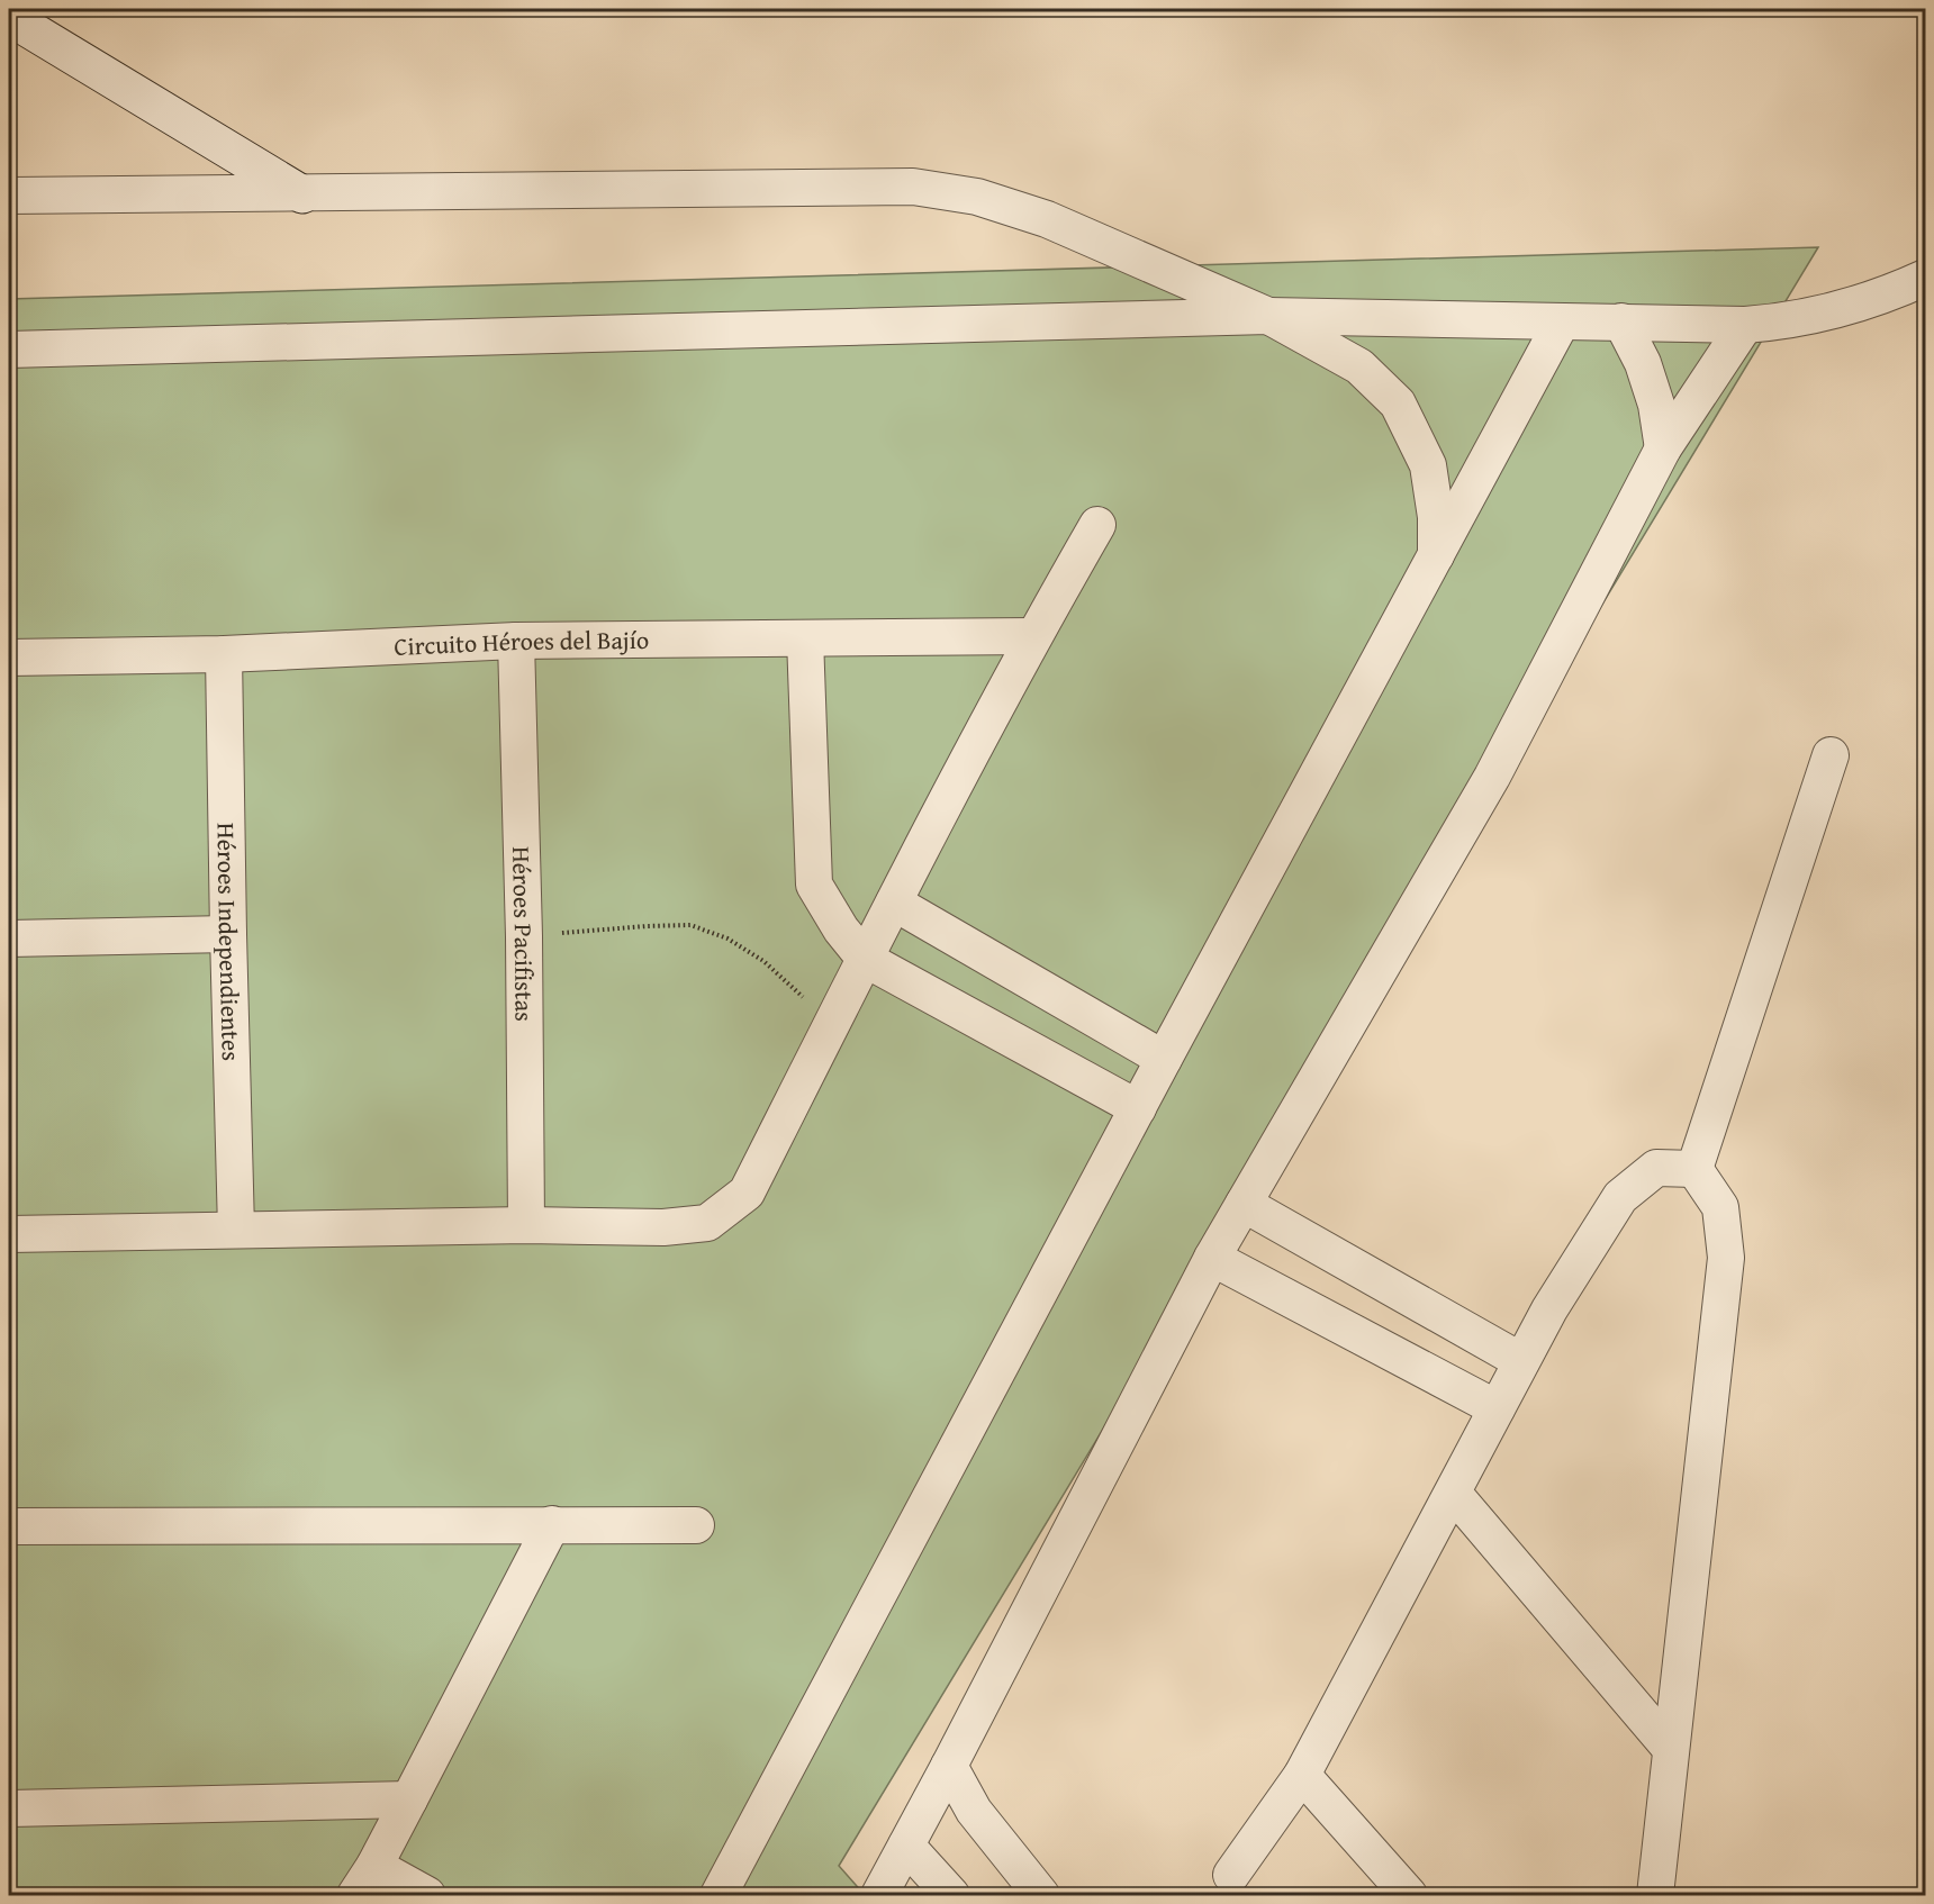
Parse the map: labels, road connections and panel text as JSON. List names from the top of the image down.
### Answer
{
  "streets": {
    "street": ["Circuito Héroes del Bajío", "Héroes Pacifistas", "Héroes Independientes"]
  },
  "crossings": [
    ["Circuito Héroes del Bajío", "Héroes Pacifistas"],
    ["Circuito Héroes del Bajío", "Héroes Independientes"]
  ]
}
